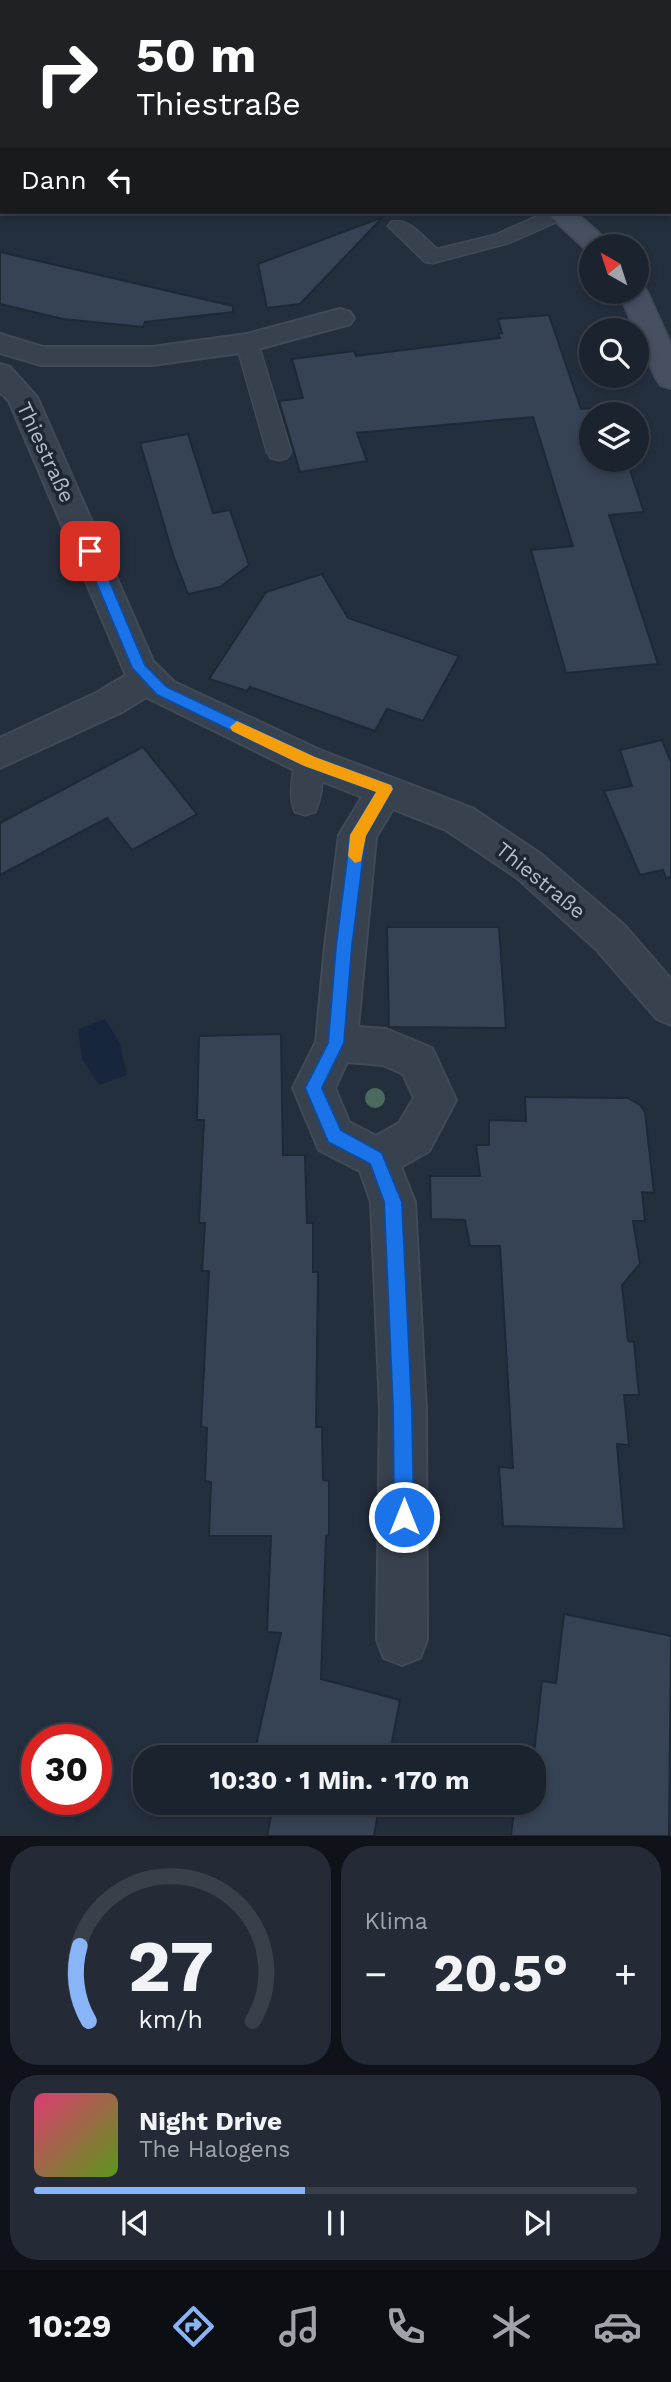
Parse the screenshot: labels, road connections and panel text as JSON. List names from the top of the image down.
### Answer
{
  "streets": {
    "street": ["Thiestraße"]
  },
  "north": "top left",
  "page": {
    "turn": ["50 m", "Thiestraße"],
    "then": "Dann",
    "limit": "30",
    "trip": "10:30 · 1 Min. · 170 m",
    "tile": "Klima",
    "heat": ["−", "20.5°", "+"],
    "song": ["Night Drive", "The Halogens"],
    "tabs": "10:29",
    "gauge": ["27", "km/h"]
  }
}
